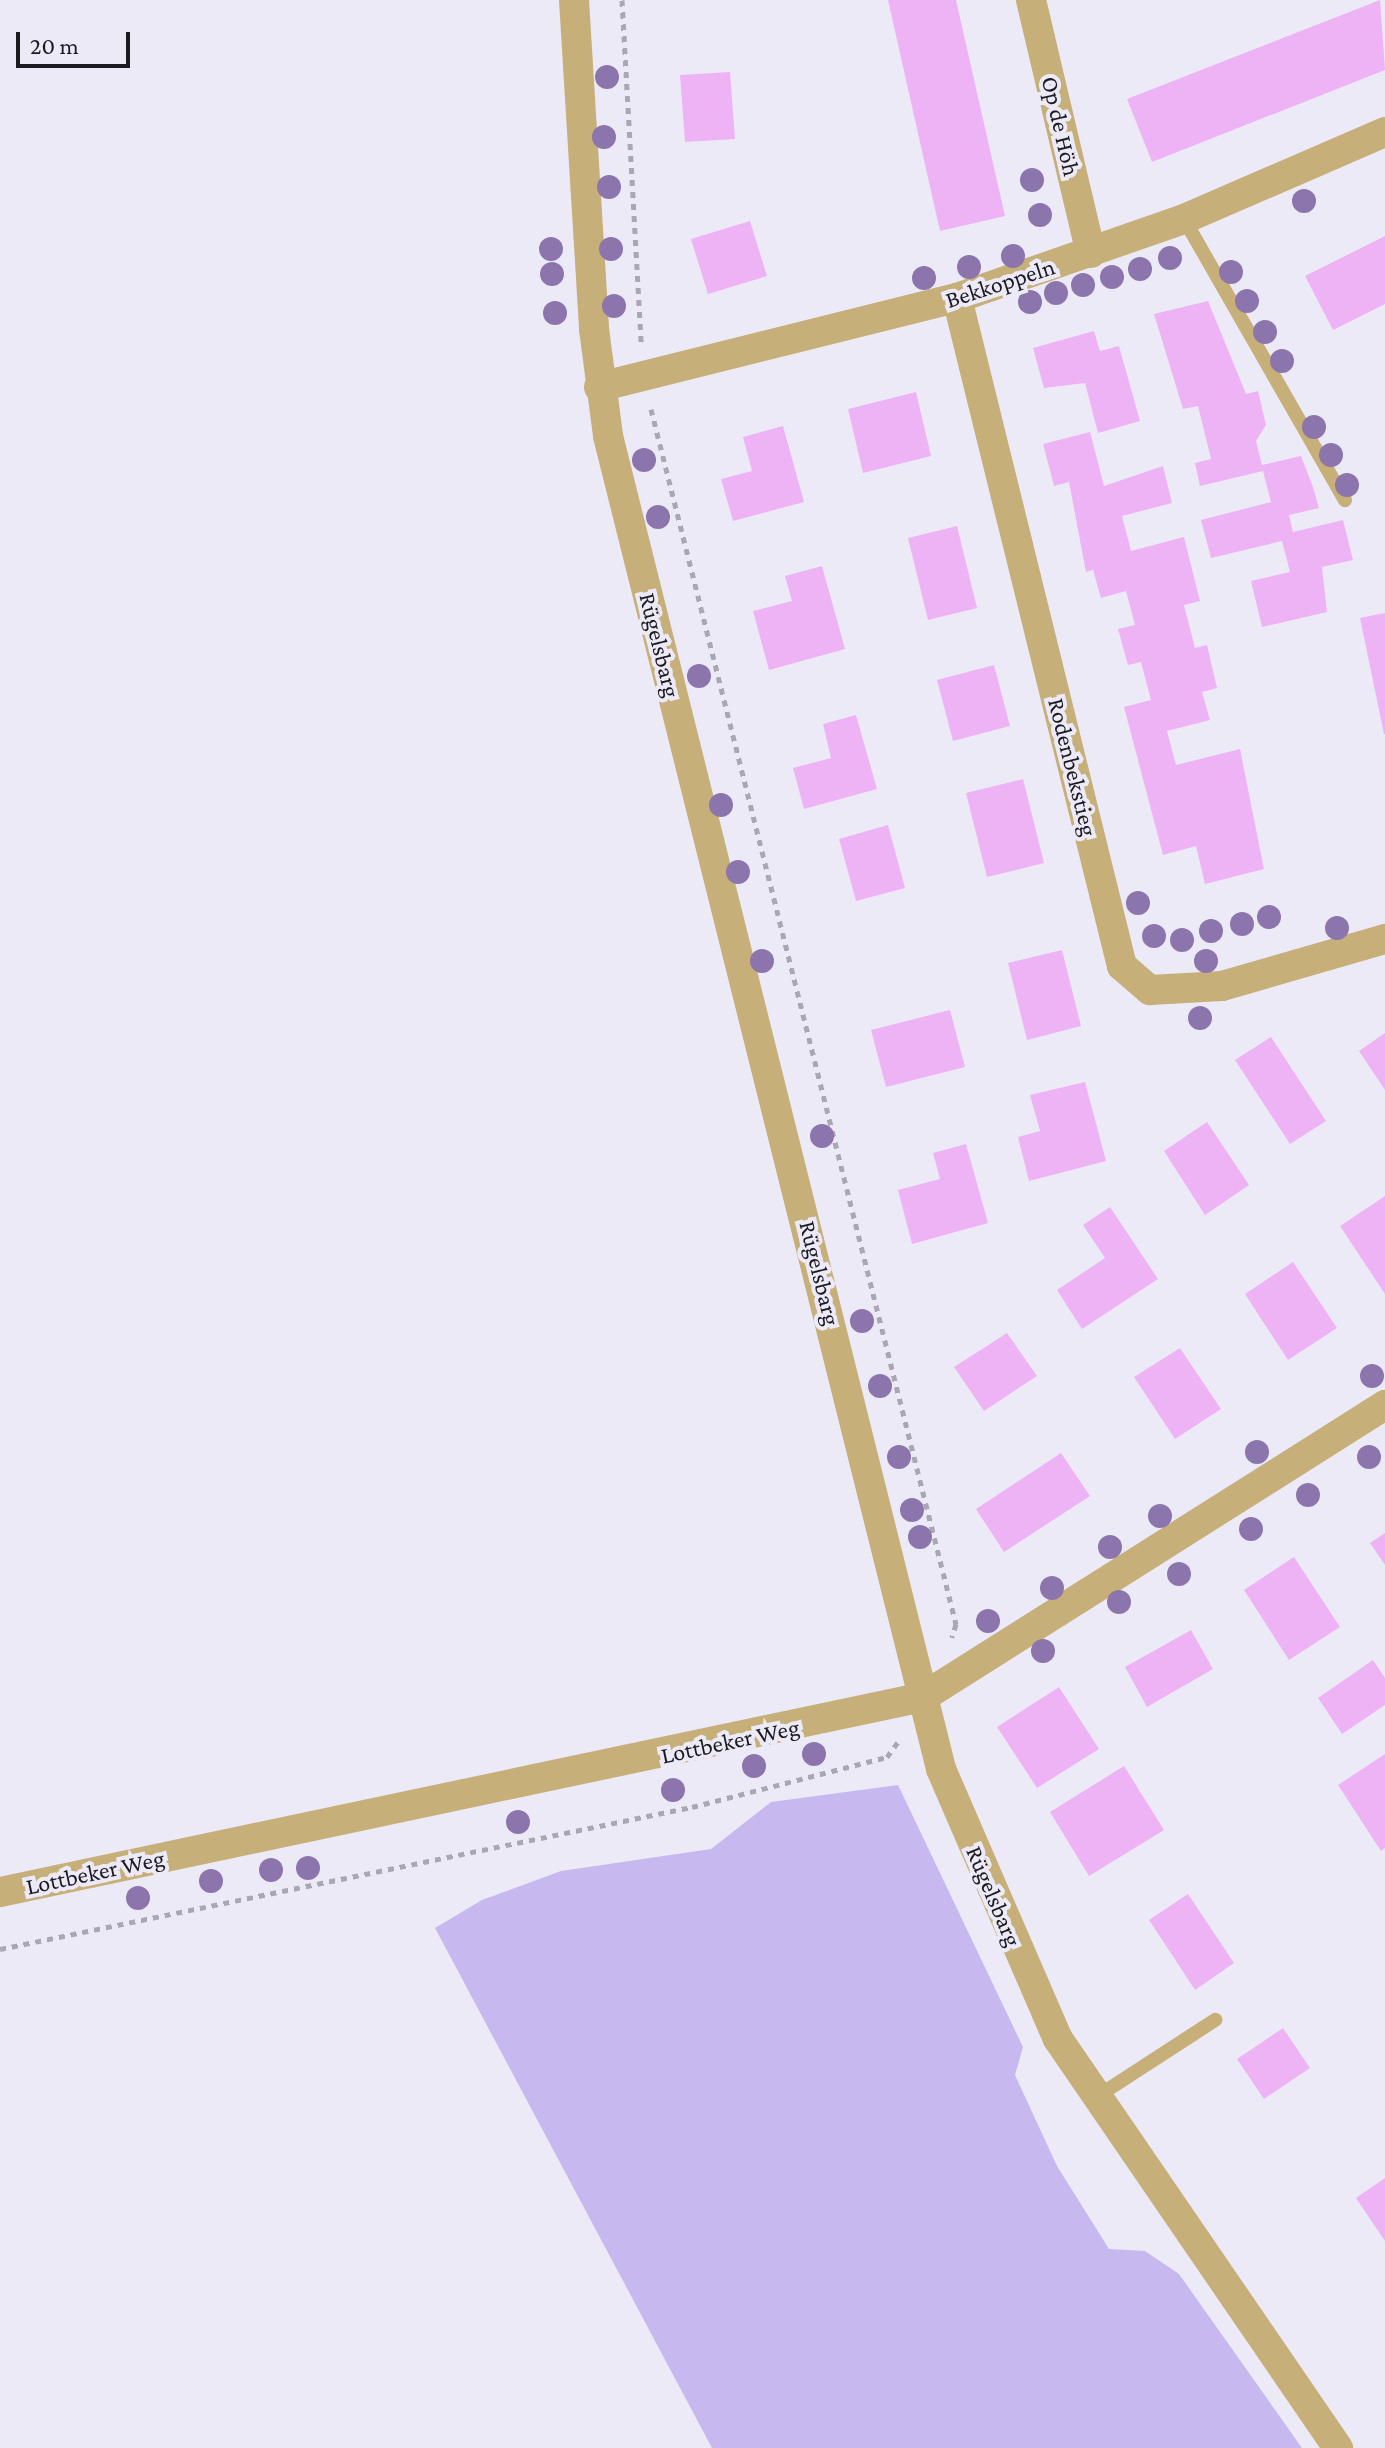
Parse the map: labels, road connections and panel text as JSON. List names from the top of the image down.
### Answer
{
  "streets": {
    "street": [
      "Op de Höh",
      "Bekkoppeln",
      "Rügelsbarg",
      "Rodenbekstieg",
      "Lottbeker Weg"
    ]
  },
  "crossings": [
    ["Op de Höh", "Bekkoppeln"],
    ["Bekkoppeln", "Rügelsbarg"],
    ["Bekkoppeln", "Rodenbekstieg"],
    ["Rügelsbarg", "Lottbeker Weg"]
  ],
  "scale_bar": "20 m"
}
